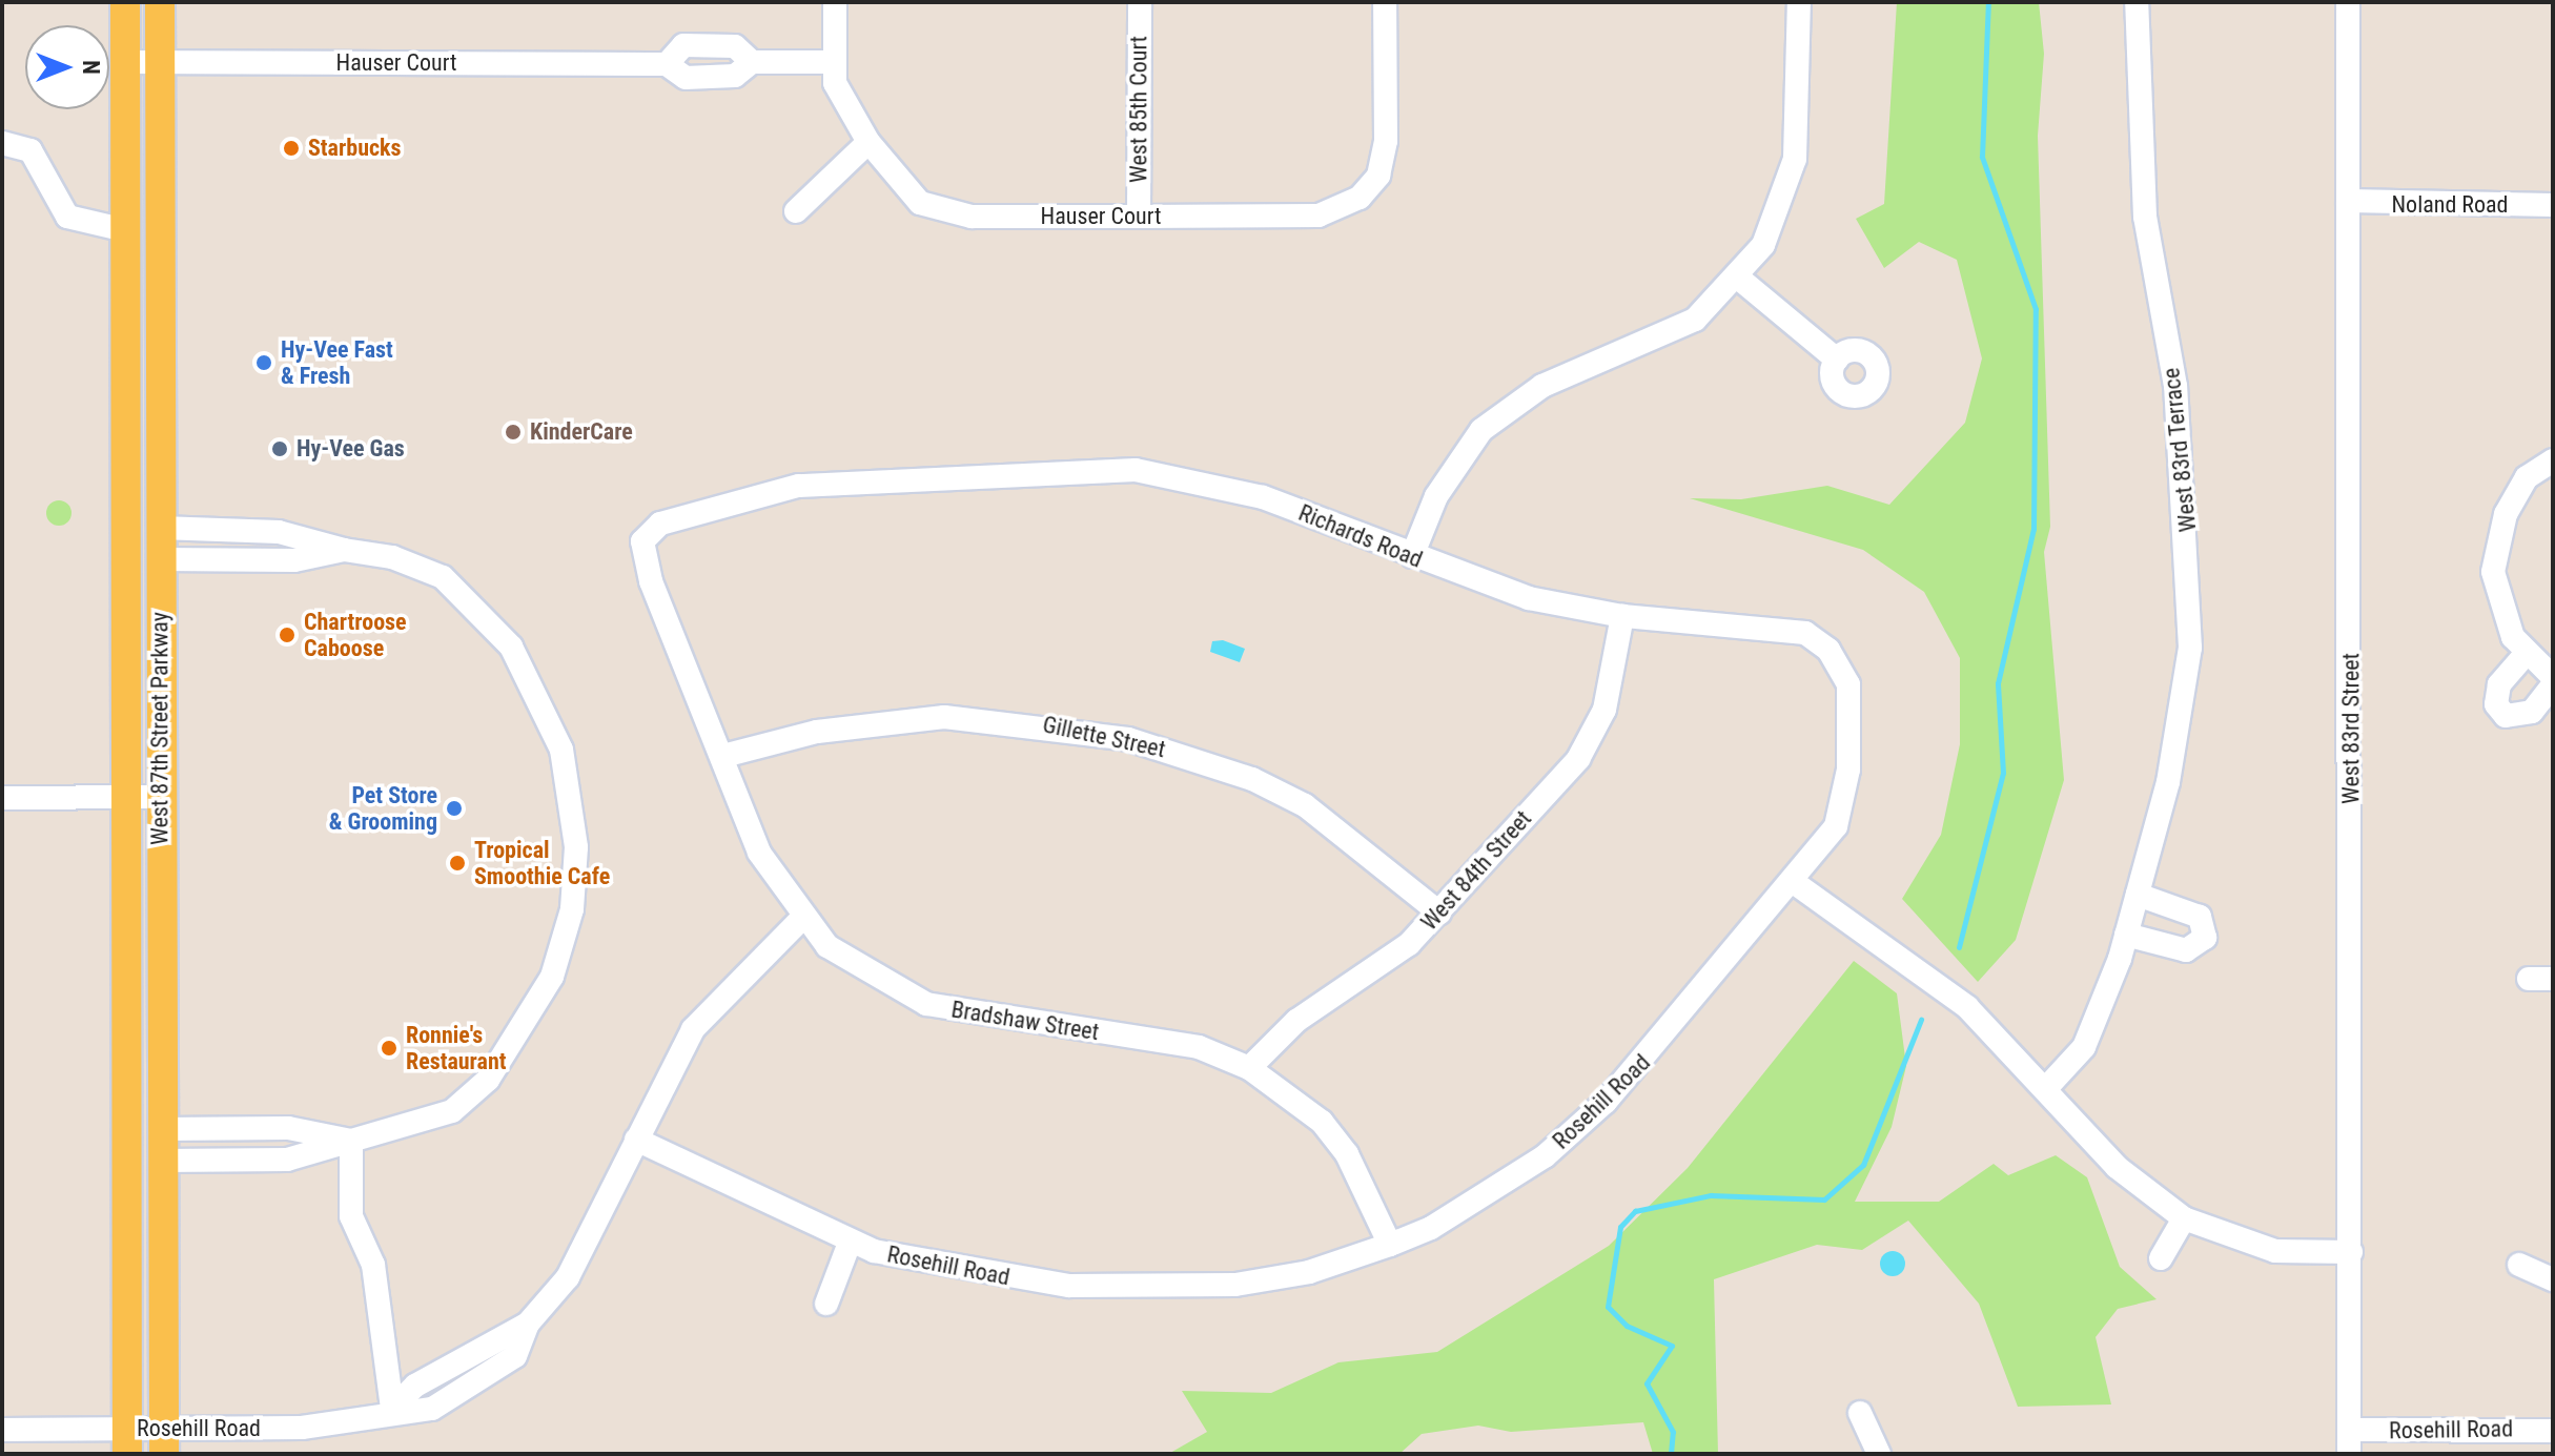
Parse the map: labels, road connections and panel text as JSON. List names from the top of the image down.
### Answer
{
  "streets": {
    "main road": ["West 87th Street Parkway"],
    "street": [
      "Hauser Court",
      "West 85th Court",
      "Noland Road",
      "West 83rd Terrace",
      "Richards Road",
      "West 83rd Street",
      "Gillette Street",
      "West 84th Street",
      "Bradshaw Street",
      "Rosehill Road"
    ]
  },
  "crossings": [
    ["Hauser Court", "West 85th Court"],
    ["Hauser Court", "West 87th Street Parkway"],
    ["Noland Road", "West 83rd Street"],
    ["Richards Road", "West 84th Street"],
    ["Richards Road", "Bradshaw Street"],
    ["Richards Road", "Rosehill Road"],
    ["West 87th Street Parkway", "Rosehill Road"],
    ["West 83rd Street", "Rosehill Road"],
    ["Gillette Street", "West 84th Street"],
    ["Gillette Street", "Bradshaw Street"],
    ["West 84th Street", "Bradshaw Street"],
    ["Bradshaw Street", "Rosehill Road"]
  ],
  "places": [
    "Starbucks",
    "Hy-Vee Fast & Fresh",
    "KinderCare",
    "Hy-Vee Gas",
    "Chartroose Caboose",
    "Pet Store & Grooming",
    "Tropical Smoothie Cafe",
    "Ronnie's Restaurant"
  ],
  "north": "right"
}
